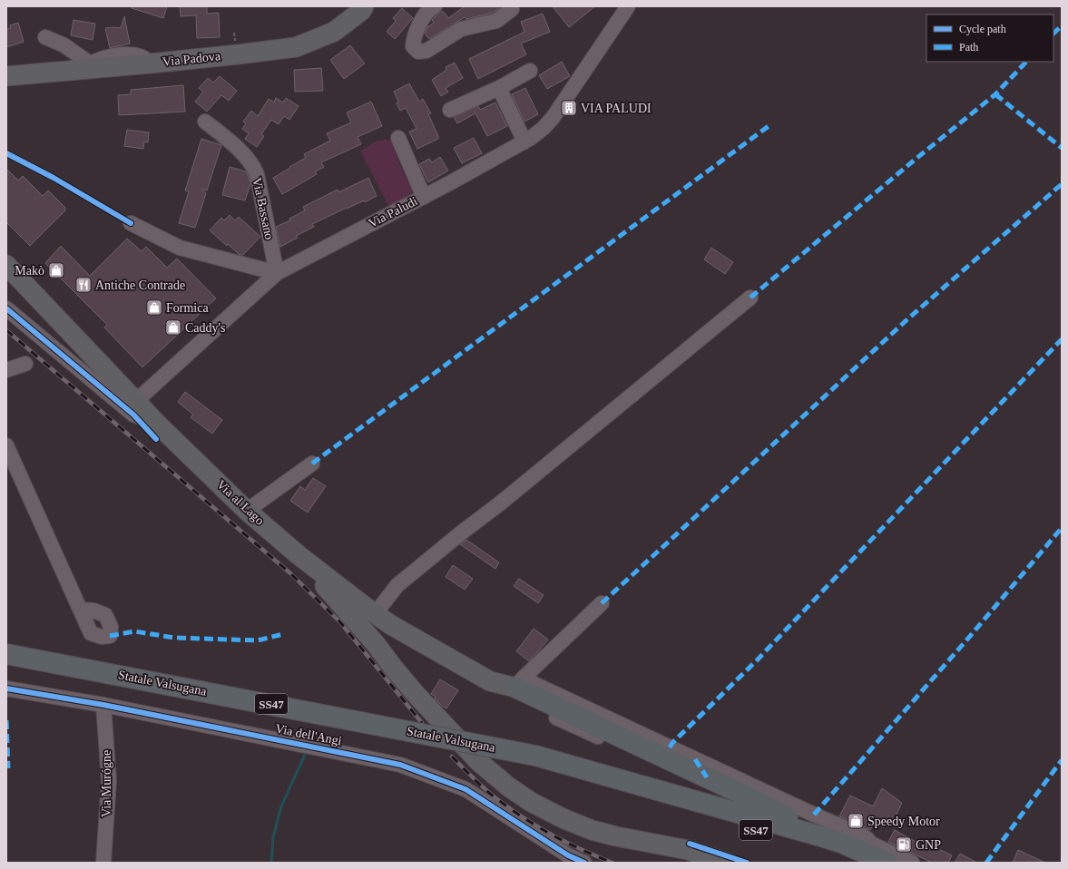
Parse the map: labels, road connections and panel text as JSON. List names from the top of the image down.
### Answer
{
  "streets": {
    "highway": ["Statale Valsugana", "SS47"],
    "main road": ["Via Padova", "Via al Lago"],
    "street": [
      "Via Bassano",
      "Via Paludi",
      "Via dell'Angi",
      "Via Murógne"
    ]
  },
  "crossings": [
    ["Via Bassano", "Via Paludi"],
    ["Via Paludi", "Via al Lago"],
    ["Via dell'Angi", "Via Murógne"]
  ],
  "places": {
    "building": ["VIA PALUDI"],
    "shop": [
      "Makò",
      "Formica",
      "Caddy's",
      "Speedy Motor"
    ],
    "restaurant": ["Antiche Contrade"],
    "fuel station": ["GNP"]
  },
  "legend": ["Cycle path", "Path"]
}
